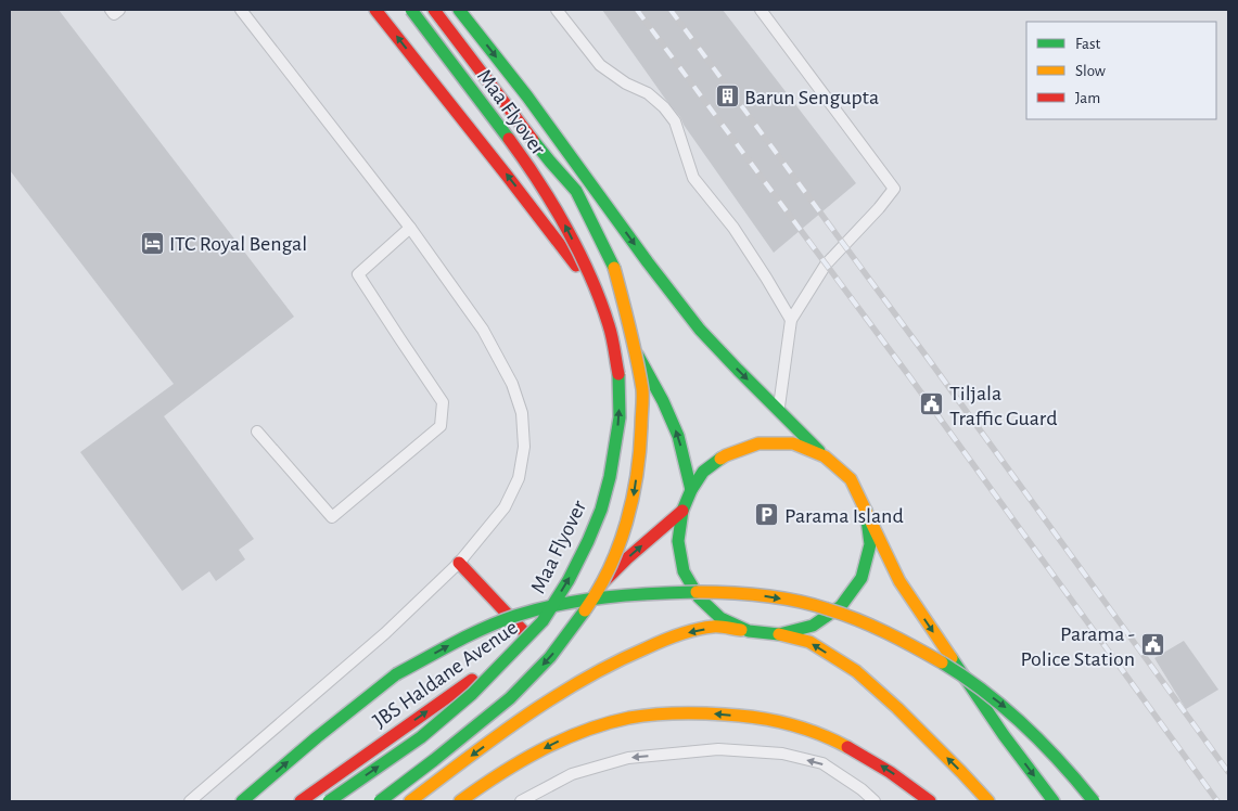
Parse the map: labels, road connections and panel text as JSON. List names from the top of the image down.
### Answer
{
  "streets": {
    "main road": ["Maa Flyover", "JBS Haldane Avenue"]
  },
  "places": {
    "building": ["Barun Sengupta"],
    "hotel": ["ITC Royal Bengal"],
    "public building": ["Tiljala Traffic Guard", "Parama - Police Station"],
    "parking": ["Parama Island"]
  },
  "legend": ["Fast", "Slow", "Jam"]
}
